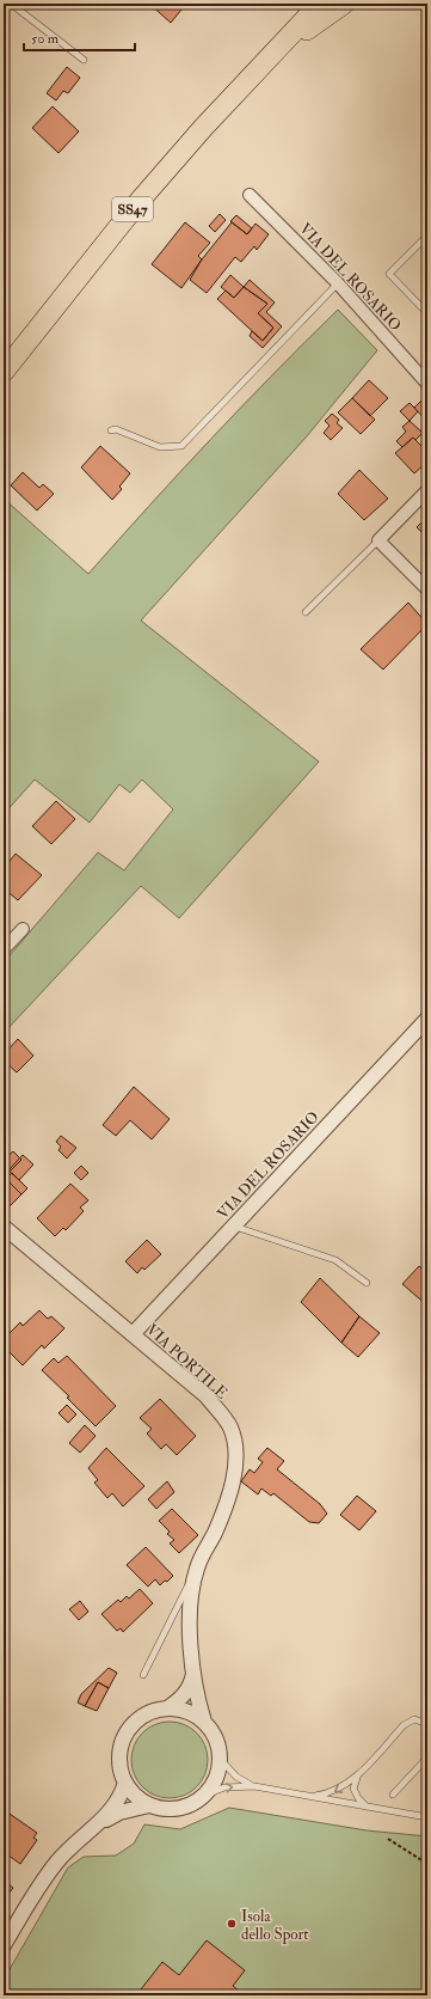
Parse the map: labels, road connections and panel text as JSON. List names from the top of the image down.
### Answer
{
  "streets": {
    "highway": ["SS47"],
    "street": ["VIA DEL ROSARIO", "VIA PORTILE"]
  },
  "crossings": [
    ["VIA DEL ROSARIO", "VIA PORTILE"]
  ],
  "places": ["Isola dello Sport"],
  "scale_bar": "50 m"
}
